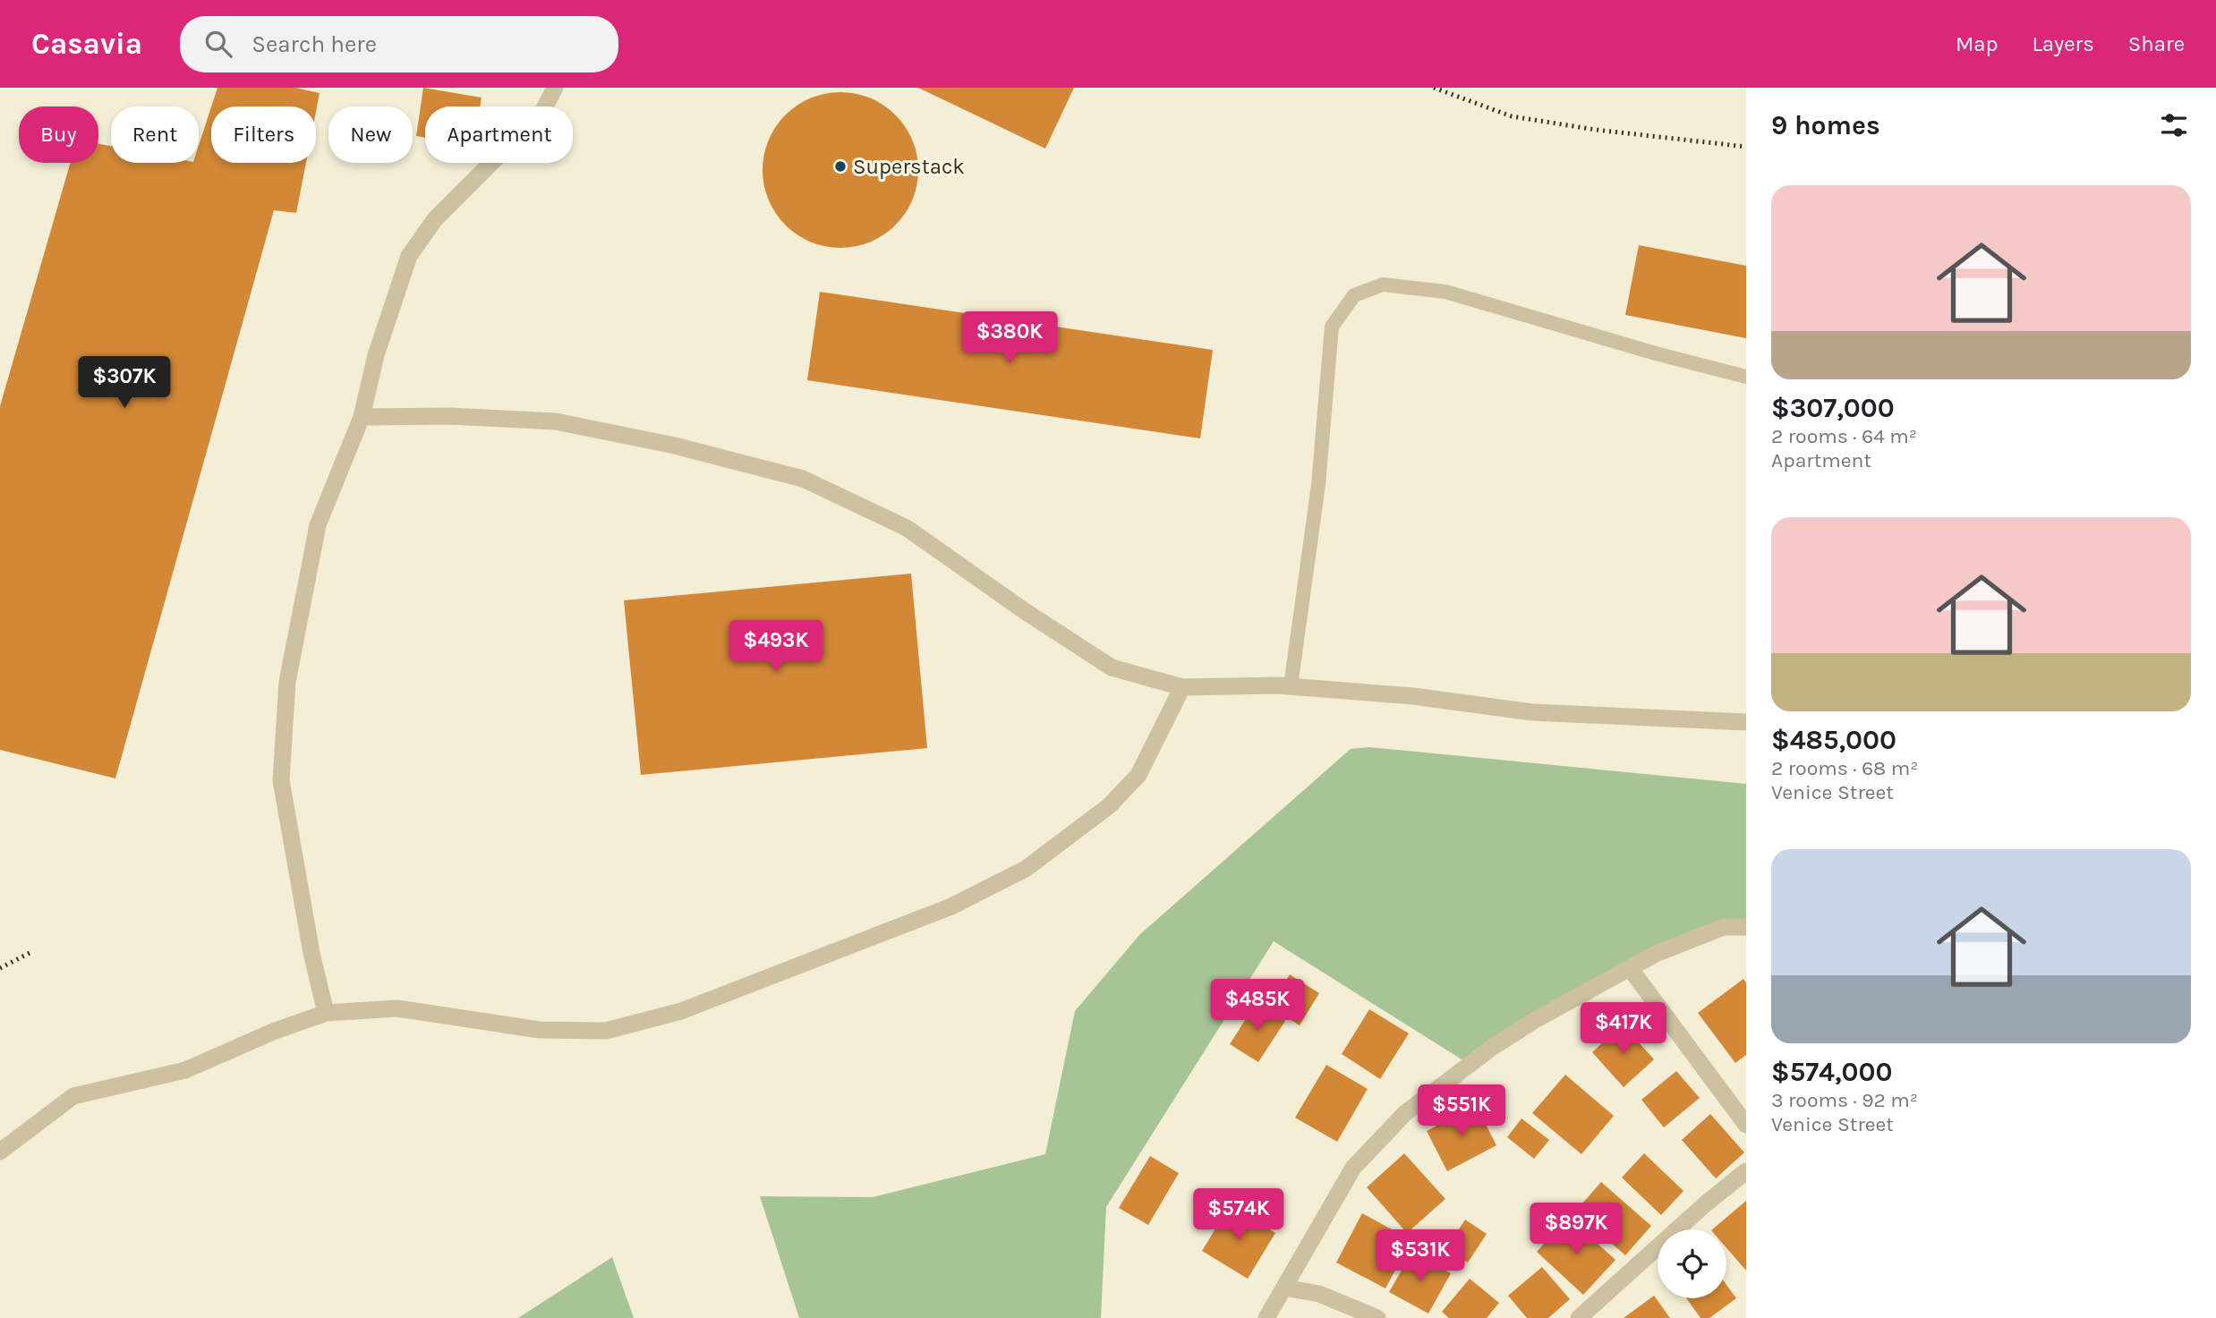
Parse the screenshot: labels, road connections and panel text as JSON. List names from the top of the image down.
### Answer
{
  "places": ["Superstack"],
  "page": {
    "header": "Casavia",
    "search": "Search here",
    "nav": ["Map", "Layers", "Share"],
    "heading": "9 homes",
    "chip": [
      "Buy",
      "Rent",
      "Filters",
      "New",
      "Apartment"
    ],
    "list": [
      {
        "name": "$307,000",
        "note": "2 rooms · 64 m² · Apartment"
      },
      {
        "name": "$485,000",
        "note": "2 rooms · 68 m² · Venice Street"
      },
      {
        "name": "$574,000",
        "note": "3 rooms · 92 m² · Venice Street"
      }
    ],
    "price": [
      "$380K",
      "$307K",
      "$493K",
      "$485K",
      "$417K",
      "$551K",
      "$574K",
      "$897K",
      "$531K"
    ]
  }
}
